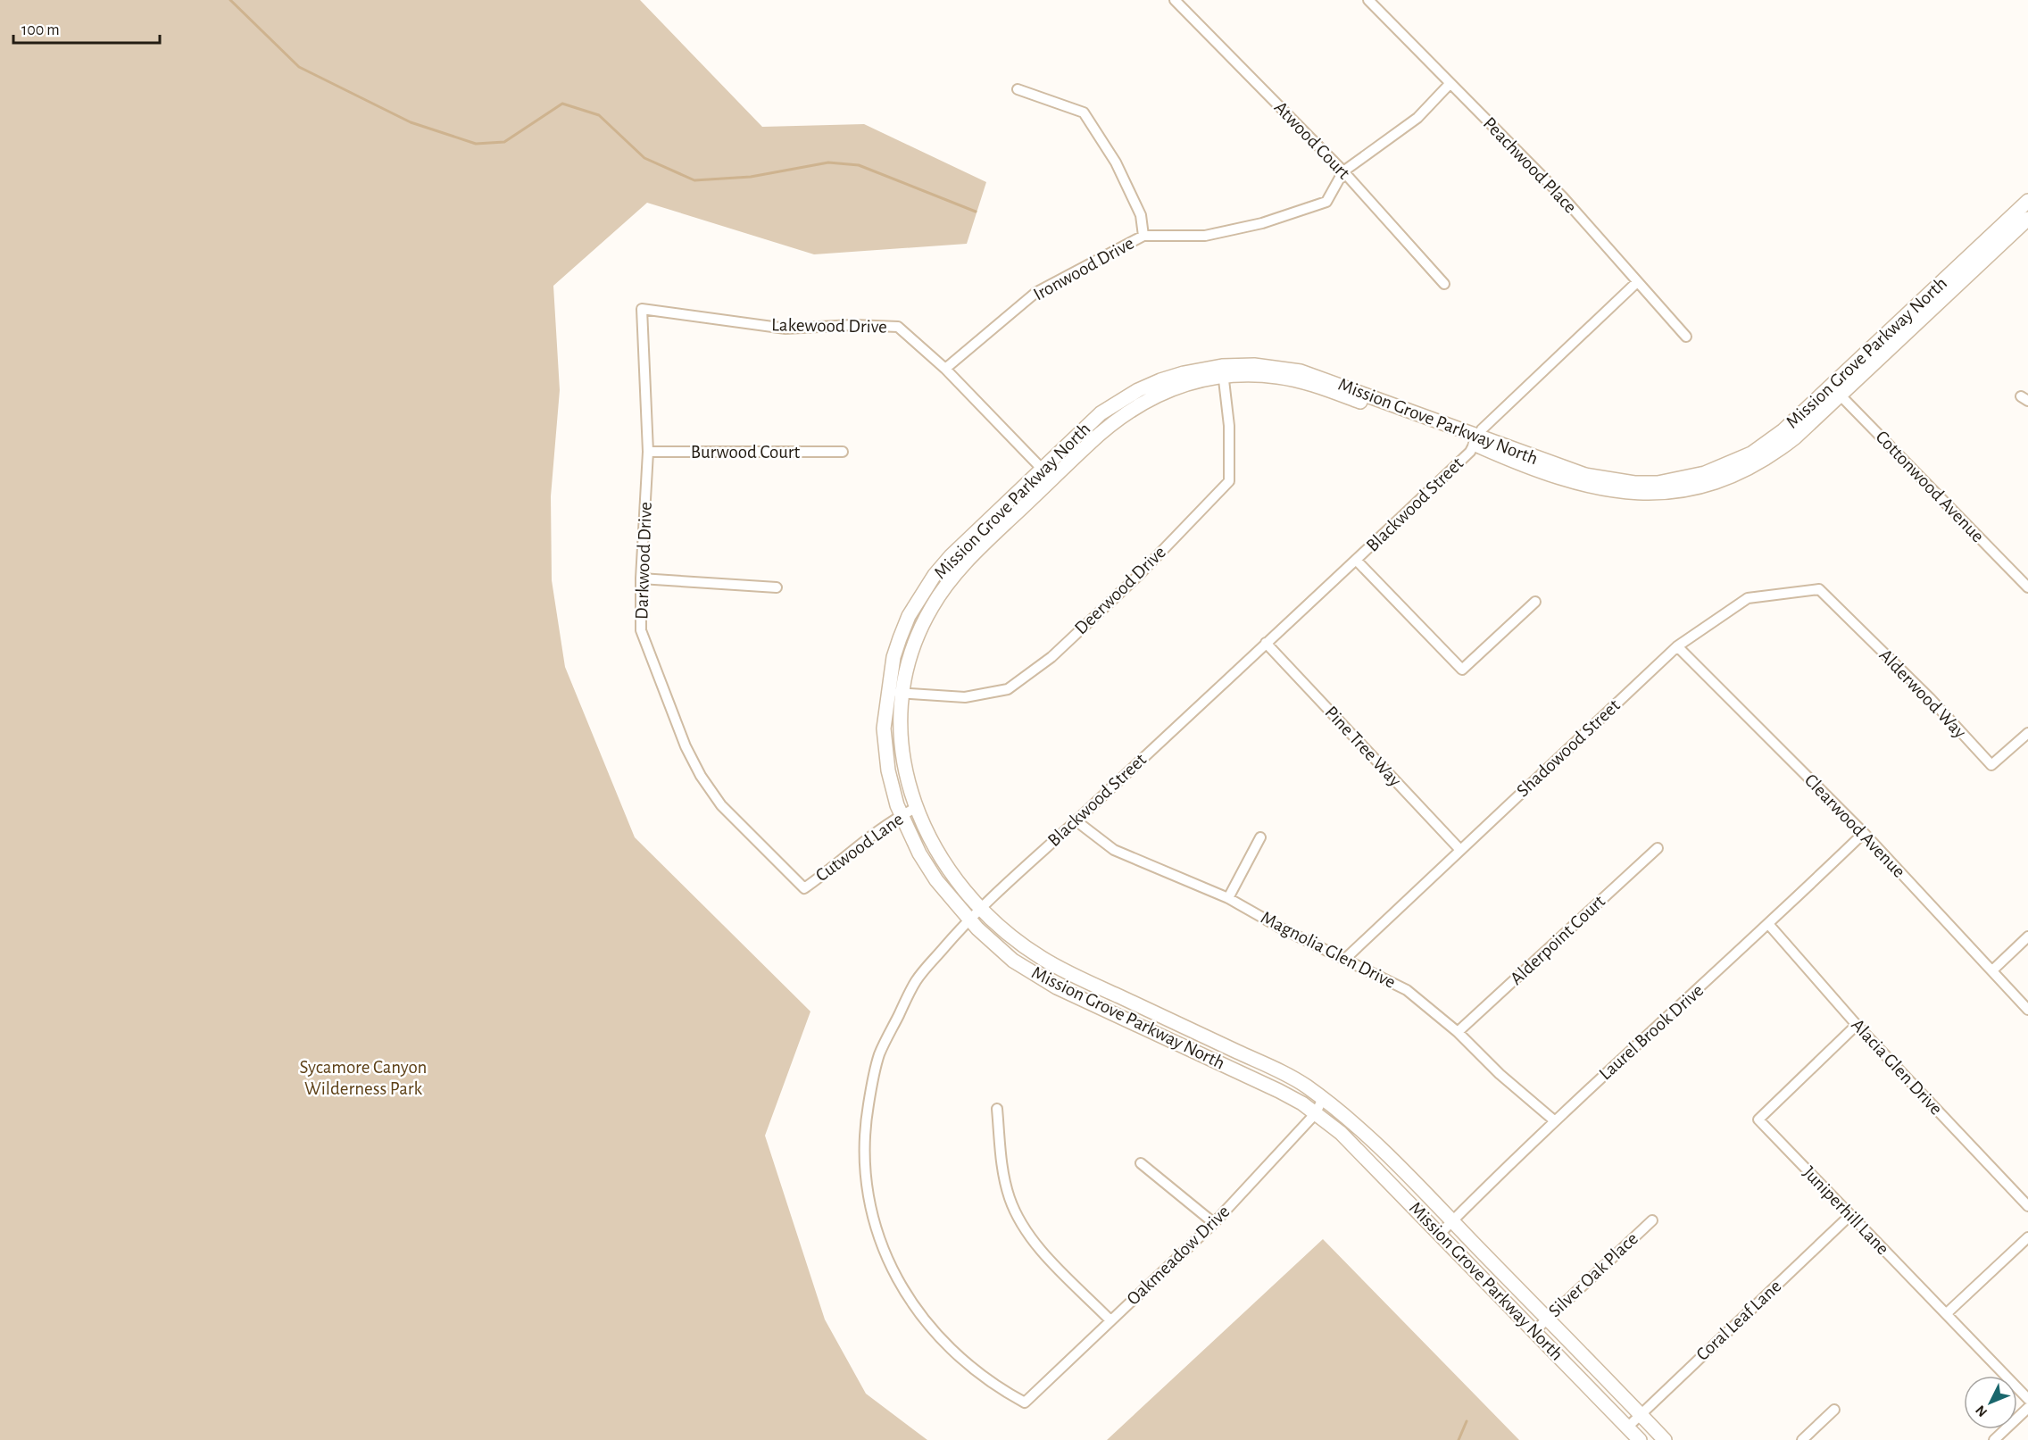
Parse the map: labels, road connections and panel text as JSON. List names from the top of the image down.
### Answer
{
  "streets": {
    "street": [
      "Atwood Court",
      "Peachwood Place",
      "Ironwood Drive",
      "Lakewood Drive",
      "Mission Grove Parkway North",
      "Burwood Court",
      "Cottonwood Avenue",
      "Blackwood Street",
      "Darkwood Drive",
      "Deerwood Drive",
      "Alderwood Way",
      "Pine Tree Way",
      "Shadowood Street",
      "Clearwood Avenue",
      "Cutwood Lane",
      "Alderpoint Court",
      "Magnolia Glen Drive",
      "Laurel Brook Drive",
      "Alacia Glen Drive",
      "Juniperhill Lane",
      "Oakmeadow Drive",
      "Silver Oak Place",
      "Coral Leaf Lane"
    ]
  },
  "crossings": [
    ["Atwood Court", "Ironwood Drive"],
    ["Peachwood Place", "Ironwood Drive"],
    ["Peachwood Place", "Blackwood Street"],
    ["Ironwood Drive", "Lakewood Drive"],
    ["Lakewood Drive", "Mission Grove Parkway North"],
    ["Lakewood Drive", "Darkwood Drive"],
    ["Mission Grove Parkway North", "Cottonwood Avenue"],
    ["Mission Grove Parkway North", "Blackwood Street"],
    ["Mission Grove Parkway North", "Deerwood Drive"],
    ["Mission Grove Parkway North", "Cutwood Lane"],
    ["Mission Grove Parkway North", "Laurel Brook Drive"],
    ["Mission Grove Parkway North", "Oakmeadow Drive"],
    ["Mission Grove Parkway North", "Silver Oak Place"],
    ["Mission Grove Parkway North", "Coral Leaf Lane"],
    ["Burwood Court", "Darkwood Drive"],
    ["Blackwood Street", "Pine Tree Way"],
    ["Blackwood Street", "Magnolia Glen Drive"],
    ["Blackwood Street", "Oakmeadow Drive"],
    ["Darkwood Drive", "Cutwood Lane"],
    ["Alderwood Way", "Shadowood Street"],
    ["Pine Tree Way", "Shadowood Street"],
    ["Shadowood Street", "Clearwood Avenue"],
    ["Shadowood Street", "Magnolia Glen Drive"],
    ["Clearwood Avenue", "Laurel Brook Drive"],
    ["Alderpoint Court", "Magnolia Glen Drive"],
    ["Magnolia Glen Drive", "Laurel Brook Drive"],
    ["Laurel Brook Drive", "Alacia Glen Drive"],
    ["Alacia Glen Drive", "Juniperhill Lane"],
    ["Juniperhill Lane", "Coral Leaf Lane"]
  ],
  "parks": ["Sycamore Canyon Wilderness Park"],
  "scale_bar": "100 m",
  "north": "bottom left"
}
